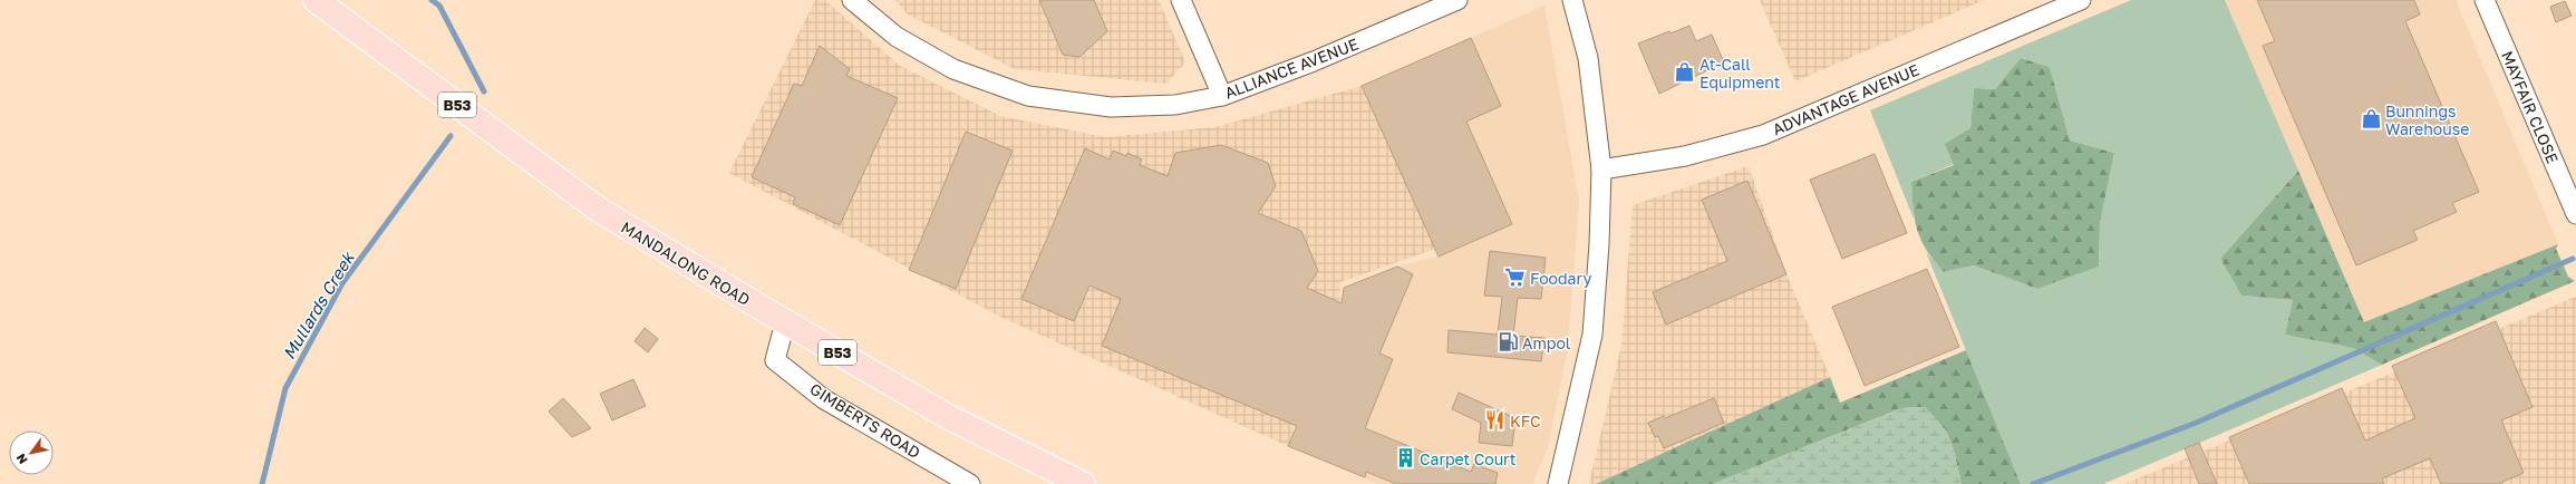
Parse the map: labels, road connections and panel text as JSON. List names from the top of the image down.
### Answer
{
  "streets": {
    "main road": ["B53", "MANDALONG ROAD"],
    "street": [
      "ALLIANCE AVENUE",
      "ADVANTAGE AVENUE",
      "MAYFAIR CLOSE",
      "GIMBERTS ROAD"
    ]
  },
  "crossings": [
    ["MANDALONG ROAD", "GIMBERTS ROAD"]
  ],
  "water": ["Mullards Creek"],
  "places": {
    "shop": ["At-Call Equipment", "Bunnings Warehouse"],
    "supermarket": ["Foodary"],
    "fuel station": ["Ampol"],
    "restaurant": ["KFC"],
    "building": ["Carpet Court"]
  },
  "north": "bottom left"
}
